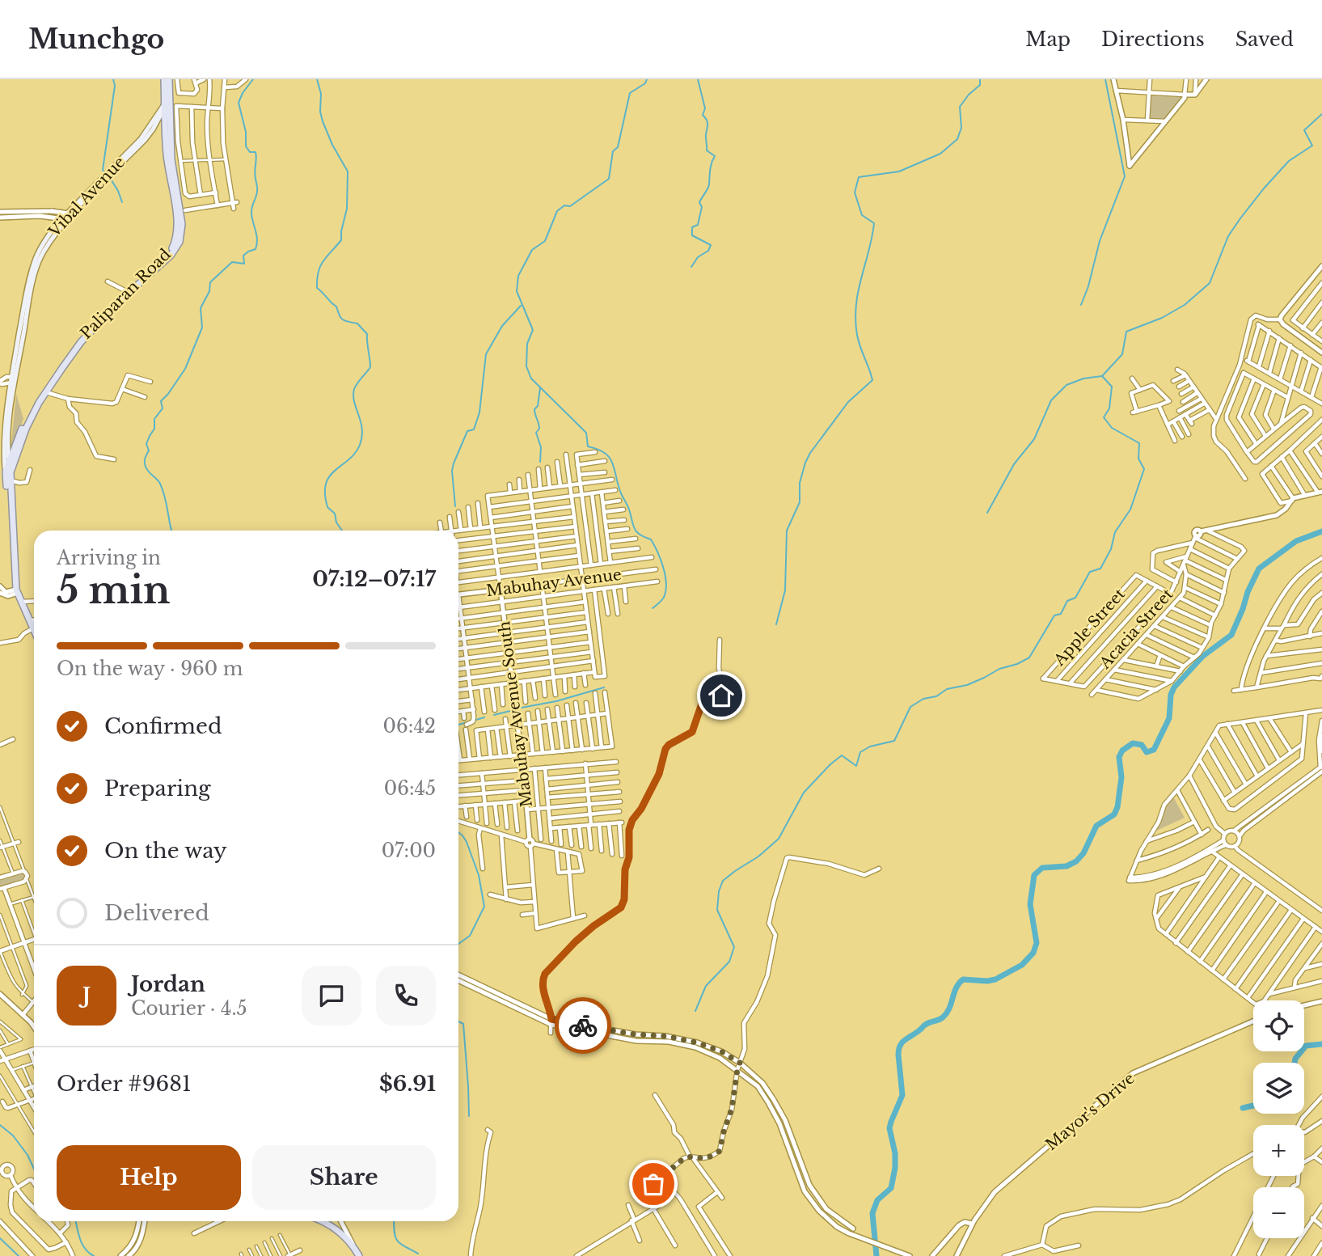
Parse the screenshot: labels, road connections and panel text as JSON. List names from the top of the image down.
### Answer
{
  "streets": {
    "main road": ["Vibal Avenue", "Paliparan Road"],
    "street": [
      "Mabuhay Avenue",
      "Apple Street",
      "Acacia Street",
      "Mabuhay Avenue South",
      "Mayor's Drive"
    ]
  },
  "crossings": [
    ["Vibal Avenue", "Paliparan Road"],
    ["Mabuhay Avenue", "Mabuhay Avenue South"]
  ],
  "page": {
    "header": "Munchgo",
    "nav": ["Map", "Directions", "Saved"],
    "heading": ["5 min", "Arriving in", "07:12–07:17"],
    "panel": [
      "Jordan",
      "Courier · 4.5",
      "Order #9681",
      "$6.91"
    ],
    "bar": "On the way · 960 m",
    "list": [
      ["Confirmed", "06:42"],
      ["Preparing", "06:45"],
      ["On the way", "07:00"],
      "Delivered"
    ],
    "round": "J",
    "map_buttons": ["+", "−"],
    "buttons": ["Help", "Share"]
  }
}
